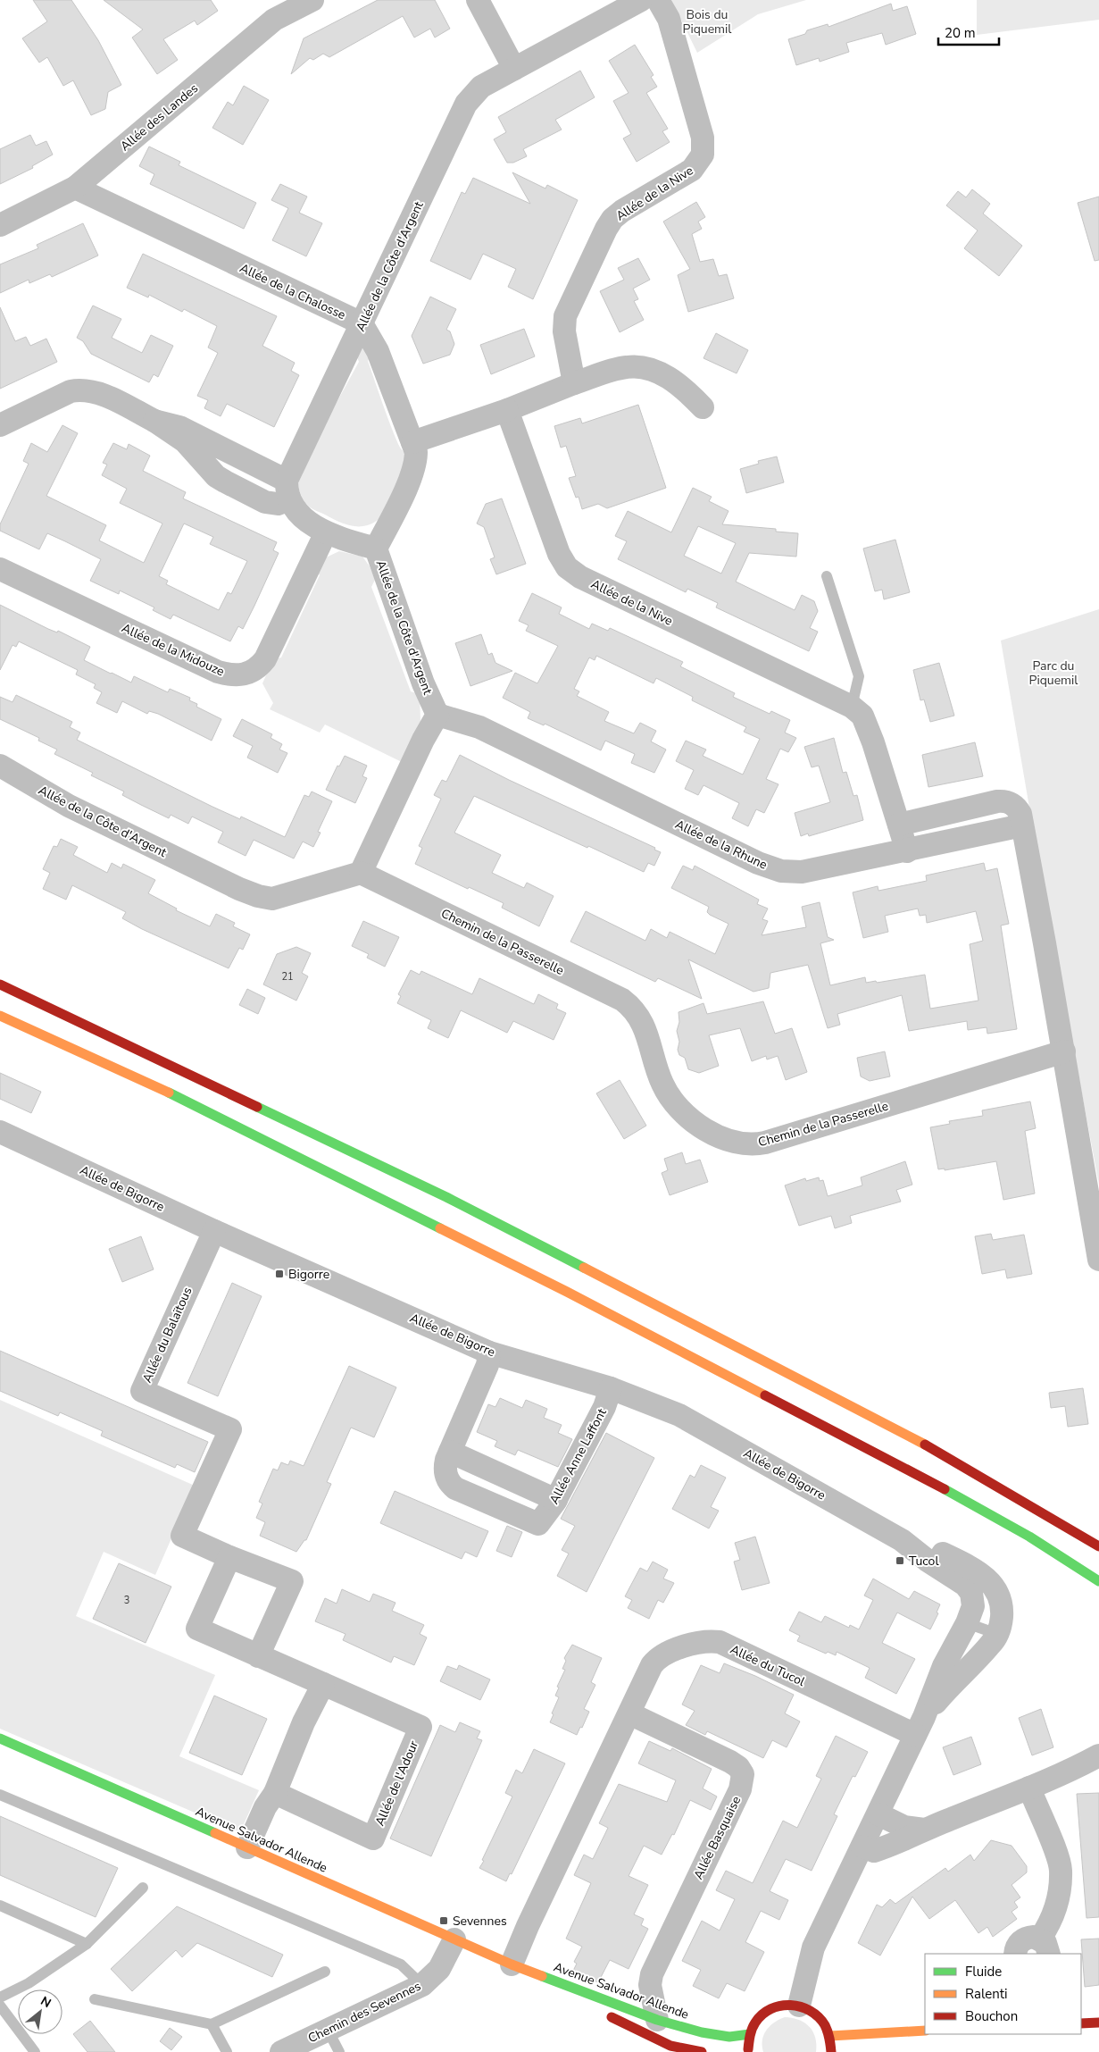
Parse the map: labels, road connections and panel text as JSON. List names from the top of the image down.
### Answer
{
  "streets": {
    "main road": ["Avenue Salvador Allende"],
    "street": [
      "Allée des Landes",
      "Allée de la Nive",
      "Allée de la Côte d'Argent",
      "Allée de la Chalosse",
      "Allée de la Midouze",
      "Allée de la Rhune",
      "Chemin de la Passerelle",
      "Allée de Bigorre",
      "Allée du Balaïtous",
      "Allée Anne Laffont",
      "Allée du Tucol",
      "Allée de l'Adour",
      "Allée Basquaise",
      "Chemin des Sevennes"
    ]
  },
  "crossings": [
    ["Allée des Landes", "Allée de la Chalosse"],
    ["Allée de la Nive", "Allée de la Rhune"],
    ["Allée de la Côte d'Argent", "Allée de la Chalosse"],
    ["Allée de la Côte d'Argent", "Allée de la Midouze"],
    ["Allée de la Côte d'Argent", "Allée de la Rhune"],
    ["Allée de la Côte d'Argent", "Chemin de la Passerelle"],
    ["Allée de Bigorre", "Allée du Balaïtous"],
    ["Allée de Bigorre", "Allée Anne Laffont"],
    ["Allée de Bigorre", "Allée du Tucol"],
    ["Allée du Balaïtous", "Allée de l'Adour"],
    ["Allée du Tucol", "Allée Basquaise"],
    ["Allée du Tucol", "Avenue Salvador Allende"],
    ["Allée Basquaise", "Avenue Salvador Allende"],
    ["Avenue Salvador Allende", "Chemin des Sevennes"]
  ],
  "parks": ["Bois du Piquemil", "Parc du Piquemil"],
  "places": {
    "transit": ["Bigorre", "Tucol", "Sevennes"]
  },
  "house_numbers": ["21", "3"],
  "legend": ["Fluide", "Ralenti", "Bouchon"],
  "scale_bar": "20 m",
  "north": "top right"
}
